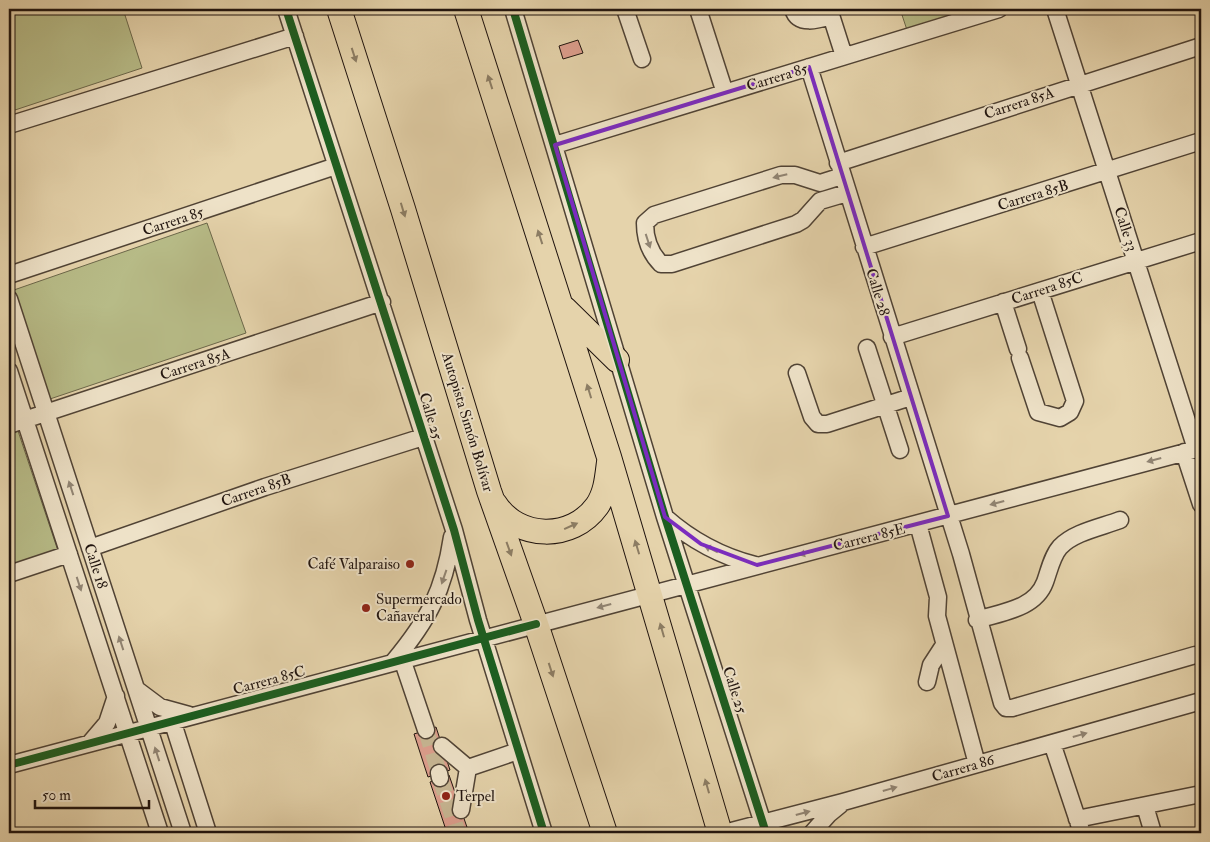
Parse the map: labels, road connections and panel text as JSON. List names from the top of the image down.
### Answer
{
  "streets": {
    "highway": ["Autopista Simón Bolívar"],
    "street": [
      "Carrera 85",
      "Carrera 85A",
      "Carrera 85B",
      "Calle 33",
      "Carrera 85C",
      "Calle 28",
      "Calle 25",
      "Carrera 85E",
      "Calle 18",
      "Carrera 86"
    ]
  },
  "crossings": [
    ["Carrera 85", "Calle 28"],
    ["Carrera 85", "Calle 25"],
    ["Carrera 85A", "Calle 33"],
    ["Carrera 85A", "Calle 28"],
    ["Carrera 85A", "Calle 25"],
    ["Carrera 85A", "Calle 18"],
    ["Carrera 85B", "Calle 33"],
    ["Carrera 85B", "Calle 28"],
    ["Carrera 85B", "Calle 25"],
    ["Carrera 85B", "Calle 18"],
    ["Calle 33", "Carrera 85C"],
    ["Calle 33", "Carrera 85E"],
    ["Carrera 85C", "Calle 28"],
    ["Carrera 85C", "Calle 25"],
    ["Carrera 85C", "Autopista Simón Bolívar"],
    ["Carrera 85C", "Carrera 85E"],
    ["Carrera 85C", "Calle 18"],
    ["Calle 28", "Carrera 85E"],
    ["Calle 25", "Carrera 85E"],
    ["Calle 25", "Carrera 86"],
    ["Autopista Simón Bolívar", "Carrera 85E"]
  ],
  "one_way": ["Carrera 85E"],
  "places": ["Café Valparaiso", "Supermercado Cañaveral", "Terpel"],
  "scale_bar": "50 m"
}
